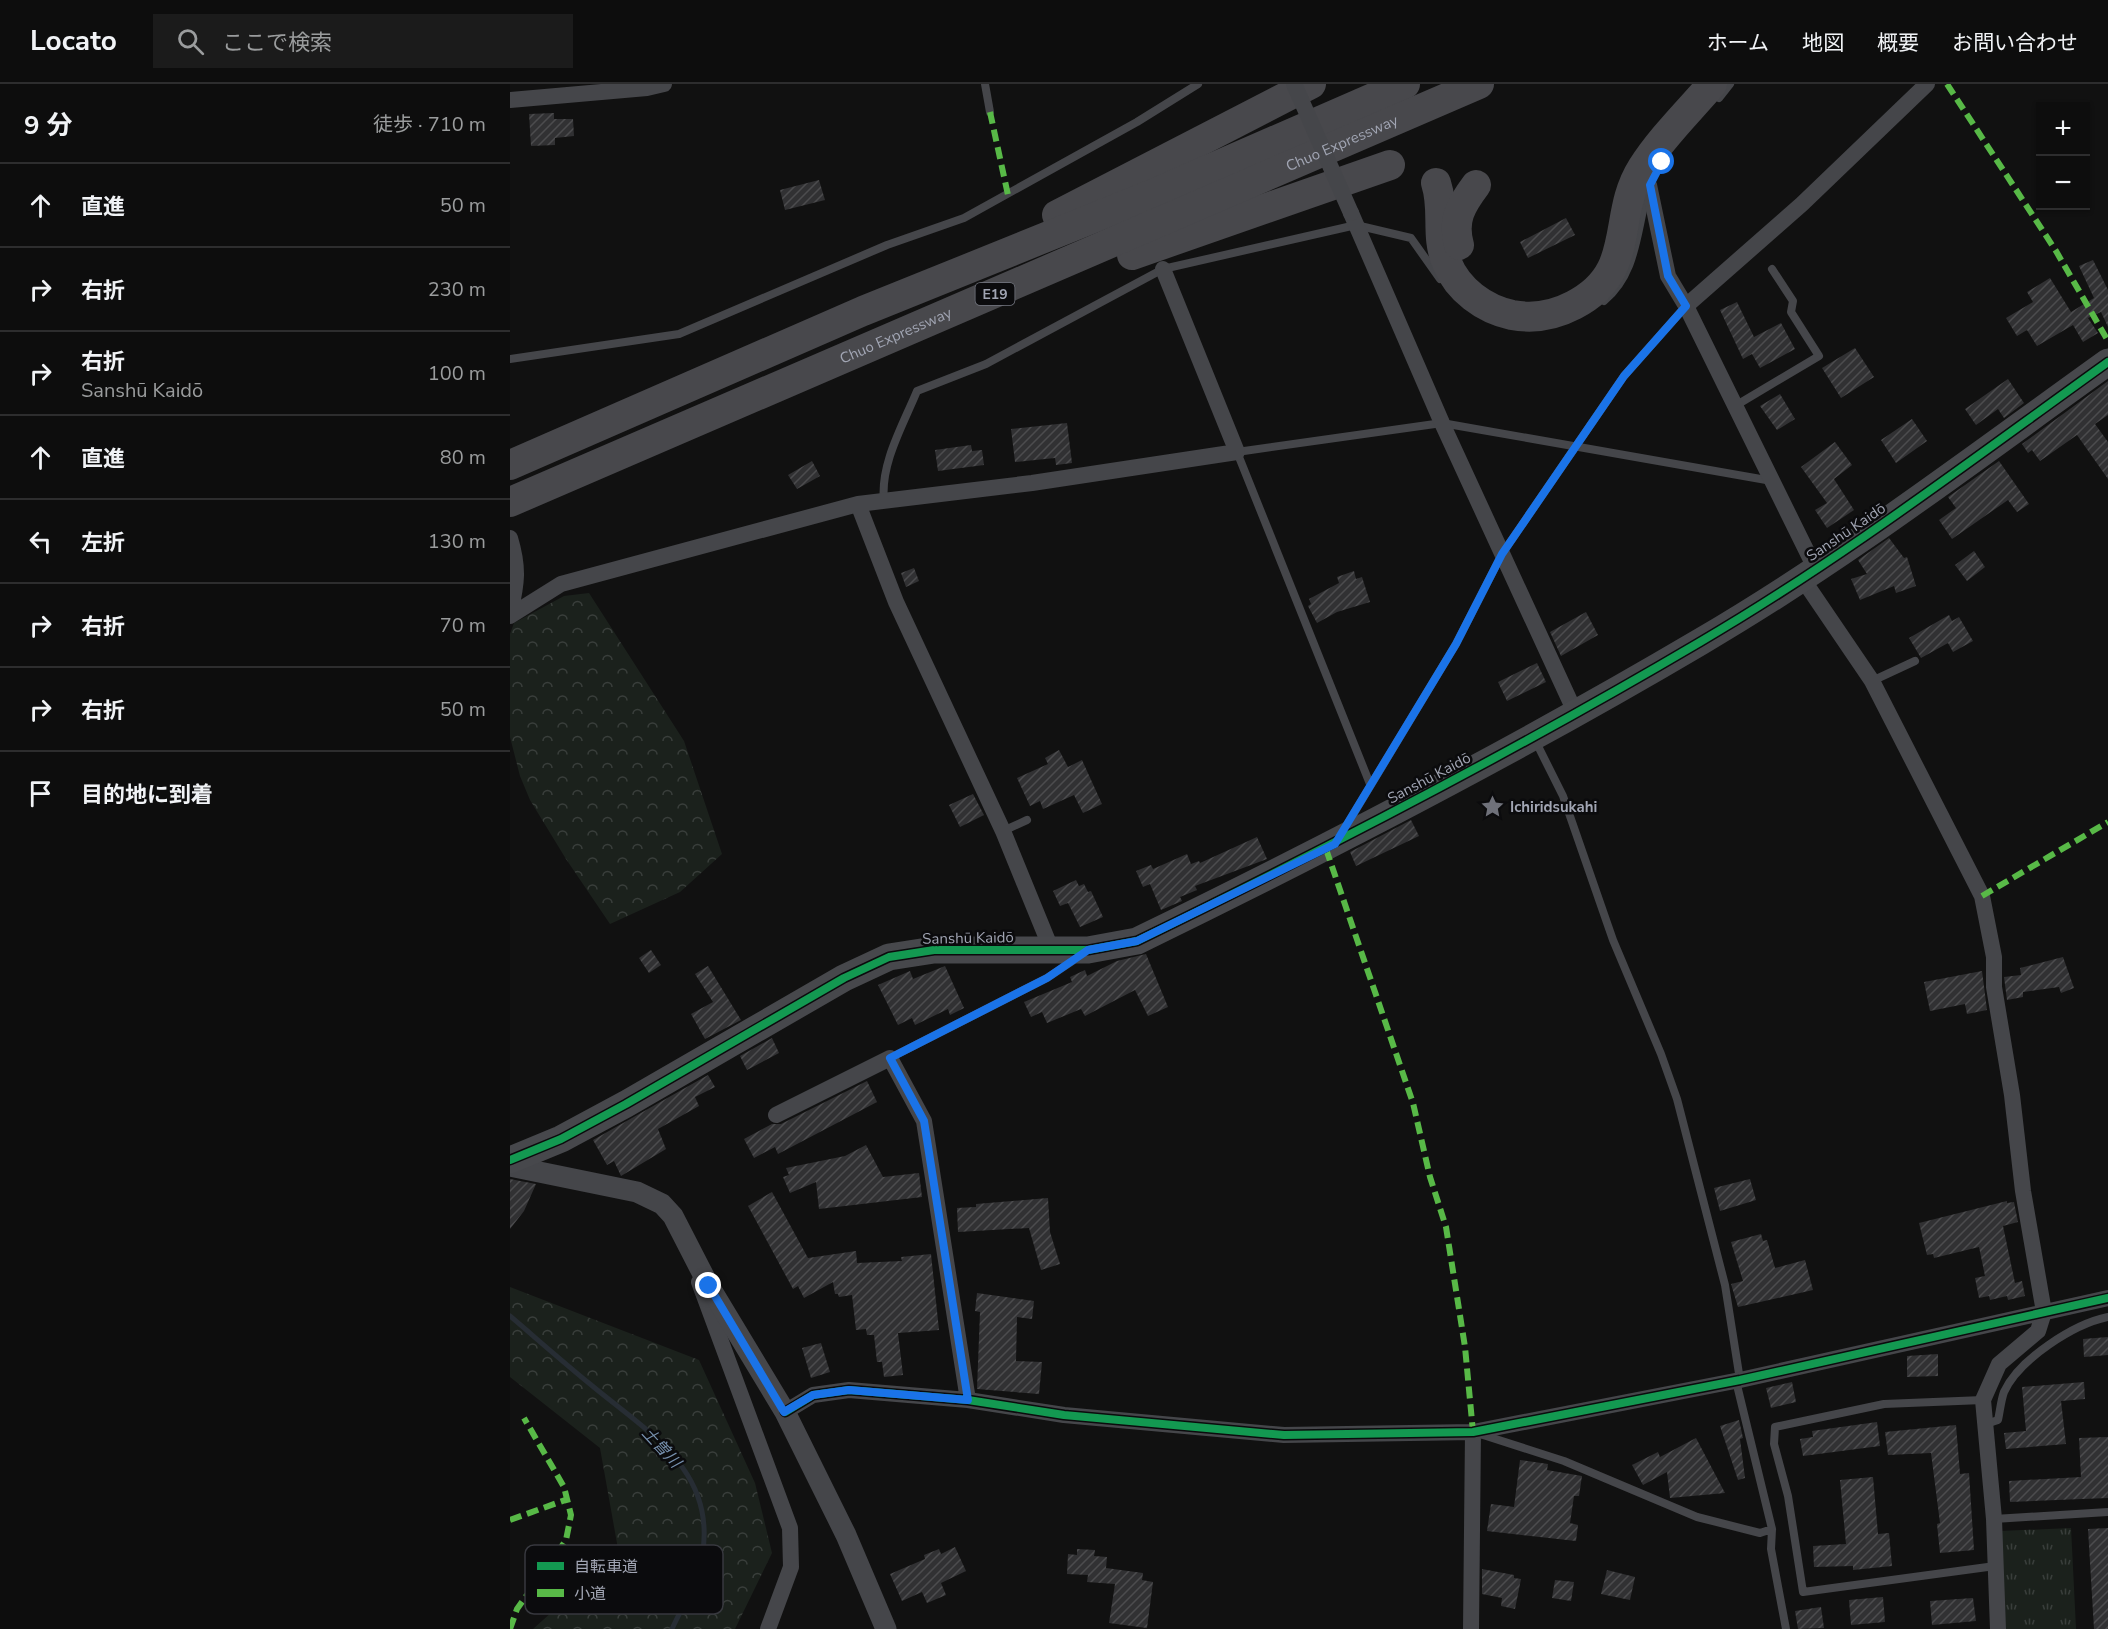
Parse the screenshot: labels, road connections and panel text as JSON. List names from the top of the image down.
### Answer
{
  "streets": {
    "highway": ["Chuo Expressway", "E19"],
    "main road": ["Sanshū Kaidō"]
  },
  "water": ["土曽川"],
  "places": {
    "place": ["Ichiridsukahi"]
  },
  "legend": ["自転車道", "小道"],
  "page": {
    "header": "Locato",
    "search": "ここで検索",
    "nav": [
      "ホーム",
      "地図",
      "概要",
      "お問い合わせ"
    ],
    "heading": ["9 分", "徒歩 · 710 m"],
    "map_buttons": ["+", "−"],
    "list": [
      ["直進", "50 m"],
      ["右折", "230 m"],
      ["右折", "Sanshū Kaidō", "100 m"],
      ["直進", "80 m"],
      ["左折", "130 m"],
      ["右折", "70 m"],
      ["右折", "50 m"],
      "目的地に到着"
    ]
  }
}
